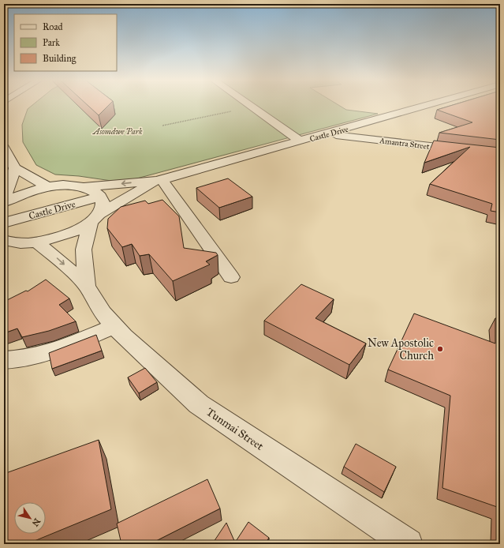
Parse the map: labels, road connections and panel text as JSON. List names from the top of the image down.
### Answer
{
  "streets": {
    "street": ["Castle Drive", "Amantra Street", "Tunmai Street"]
  },
  "crossings": [
    ["Castle Drive", "Amantra Street"],
    ["Castle Drive", "Tunmai Street"]
  ],
  "parks": ["Asomdwe Park"],
  "places": ["New Apostolic Church"],
  "legend": ["Road", "Park", "Building"],
  "north": "bottom right"
}
